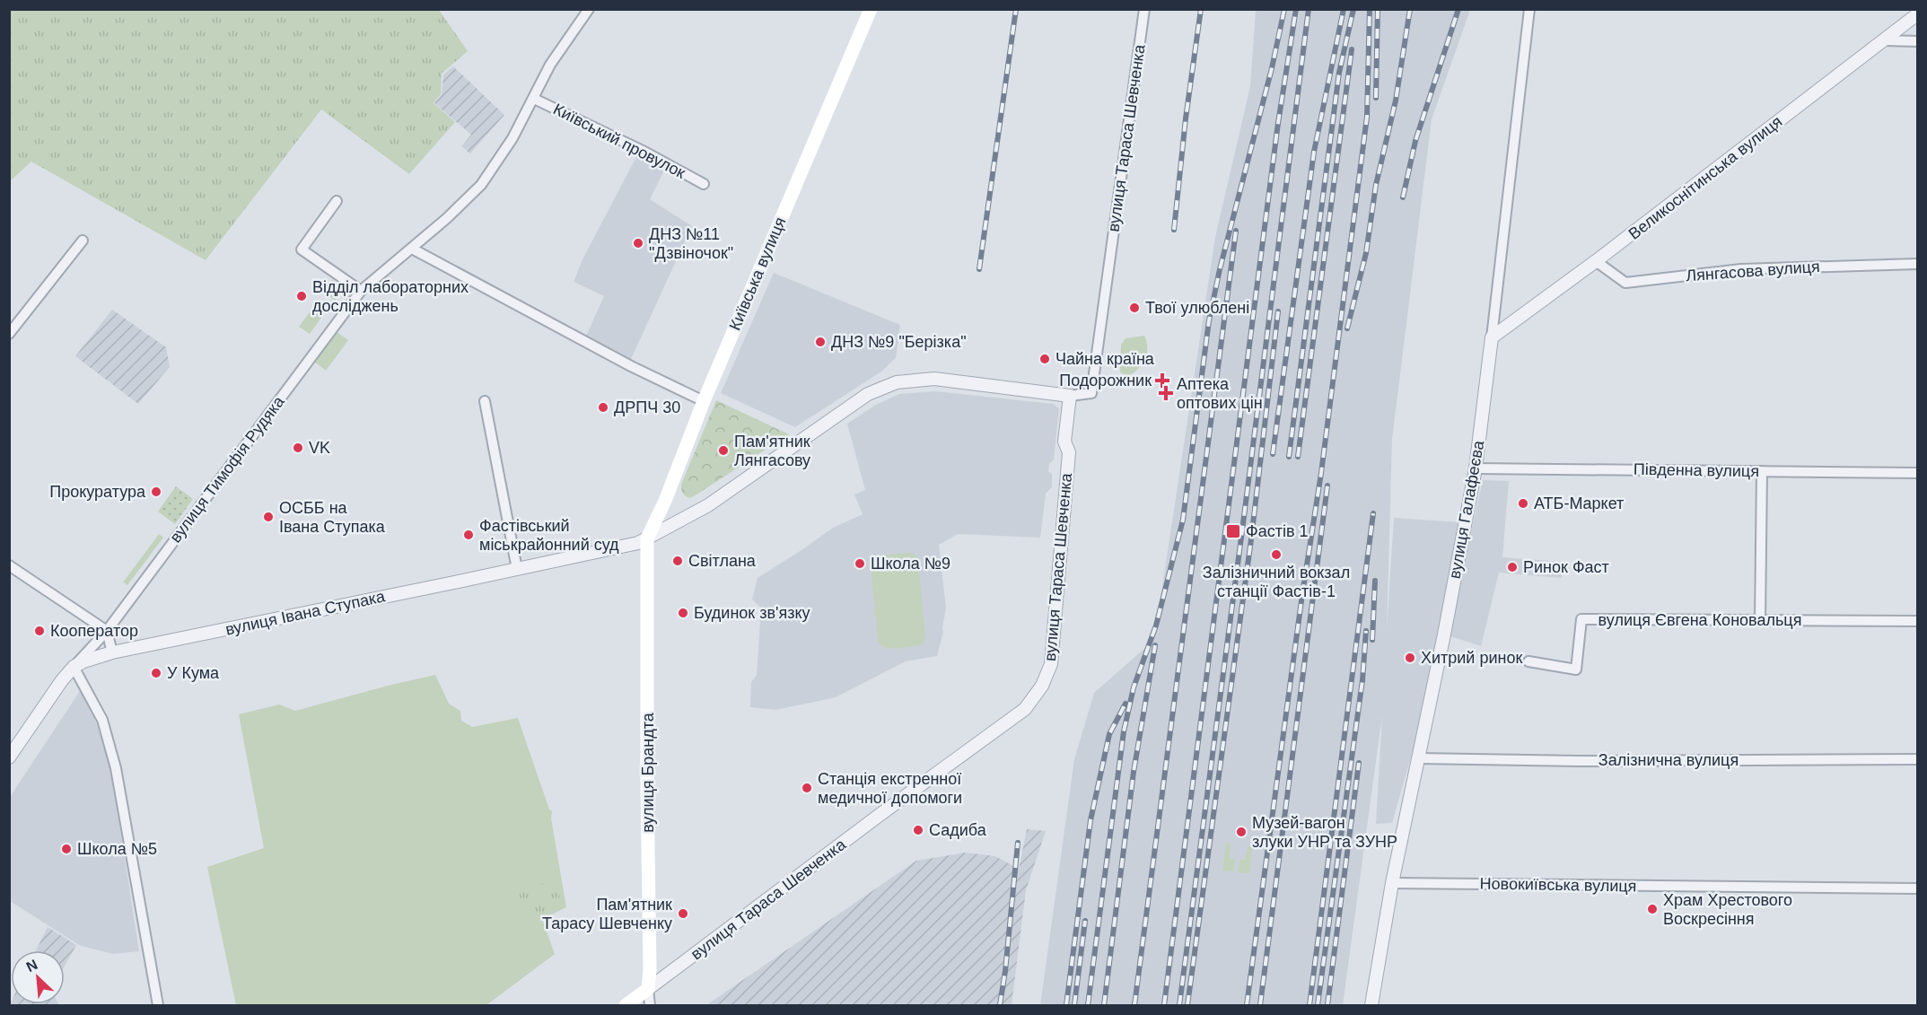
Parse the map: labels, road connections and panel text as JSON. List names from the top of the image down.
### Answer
{
  "streets": {
    "main road": ["вулиця Тараса Шевченка", "Київська вулиця", "вулиця Брандта"],
    "street": [
      "Київський провулок",
      "Великоснітинська вулиця",
      "Лянгасова вулиця",
      "вулиця Тимофія Рудяка",
      "Південна вулиця",
      "вулиця Галафеєва",
      "вулиця Івана Ступака",
      "вулиця Євгена Коновальця",
      "Залізнична вулиця",
      "Новокиївська вулиця"
    ]
  },
  "crossings": [
    ["вулиця Тараса Шевченка", "вулиця Івана Ступака"],
    ["вулиця Тараса Шевченка", "вулиця Брандта"],
    ["Київський провулок", "вулиця Тимофія Рудяка"],
    ["Великоснітинська вулиця", "Лянгасова вулиця"],
    ["Великоснітинська вулиця", "вулиця Галафеєва"],
    ["Київська вулиця", "вулиця Івана Ступака"],
    ["Київська вулиця", "вулиця Брандта"],
    ["вулиця Тимофія Рудяка", "вулиця Івана Ступака"],
    ["Південна вулиця", "вулиця Галафеєва"],
    ["вулиця Галафеєва", "Залізнична вулиця"],
    ["вулиця Галафеєва", "Новокиївська вулиця"],
    ["вулиця Івана Ступака", "вулиця Брандта"]
  ],
  "places": {
    "other": [
      "ДНЗ №11 \"Дзвіночок\"",
      "Відділ лабораторних досліджень",
      "Твої улюблені",
      "ДНЗ №9 \"Берізка\"",
      "Чайна країна",
      "ДРПЧ 30",
      "VK",
      "Пам'ятник Лянгасову",
      "Прокуратура",
      "АТБ-Маркет",
      "ОСББ на Івана Ступака",
      "Фастівський міськрайонний суд",
      "Залізничний вокзал станції Фастів-1",
      "Світлана",
      "Школа №9",
      "Ринок Фаст",
      "Будинок зв'язку",
      "Кооператор",
      "Хитрий ринок",
      "У Кума",
      "Станція екстренної медичної допомоги",
      "Садиба",
      "Музей-вагон злуки УНР та ЗУНР",
      "Школа №5",
      "Храм Хрестового Воскресіння",
      "Пам'ятник Тарасу Шевченку"
    ],
    "health": ["Подорожник", "Аптека оптових цін"],
    "transit": ["Фастів 1"]
  },
  "north": "top left"
}
